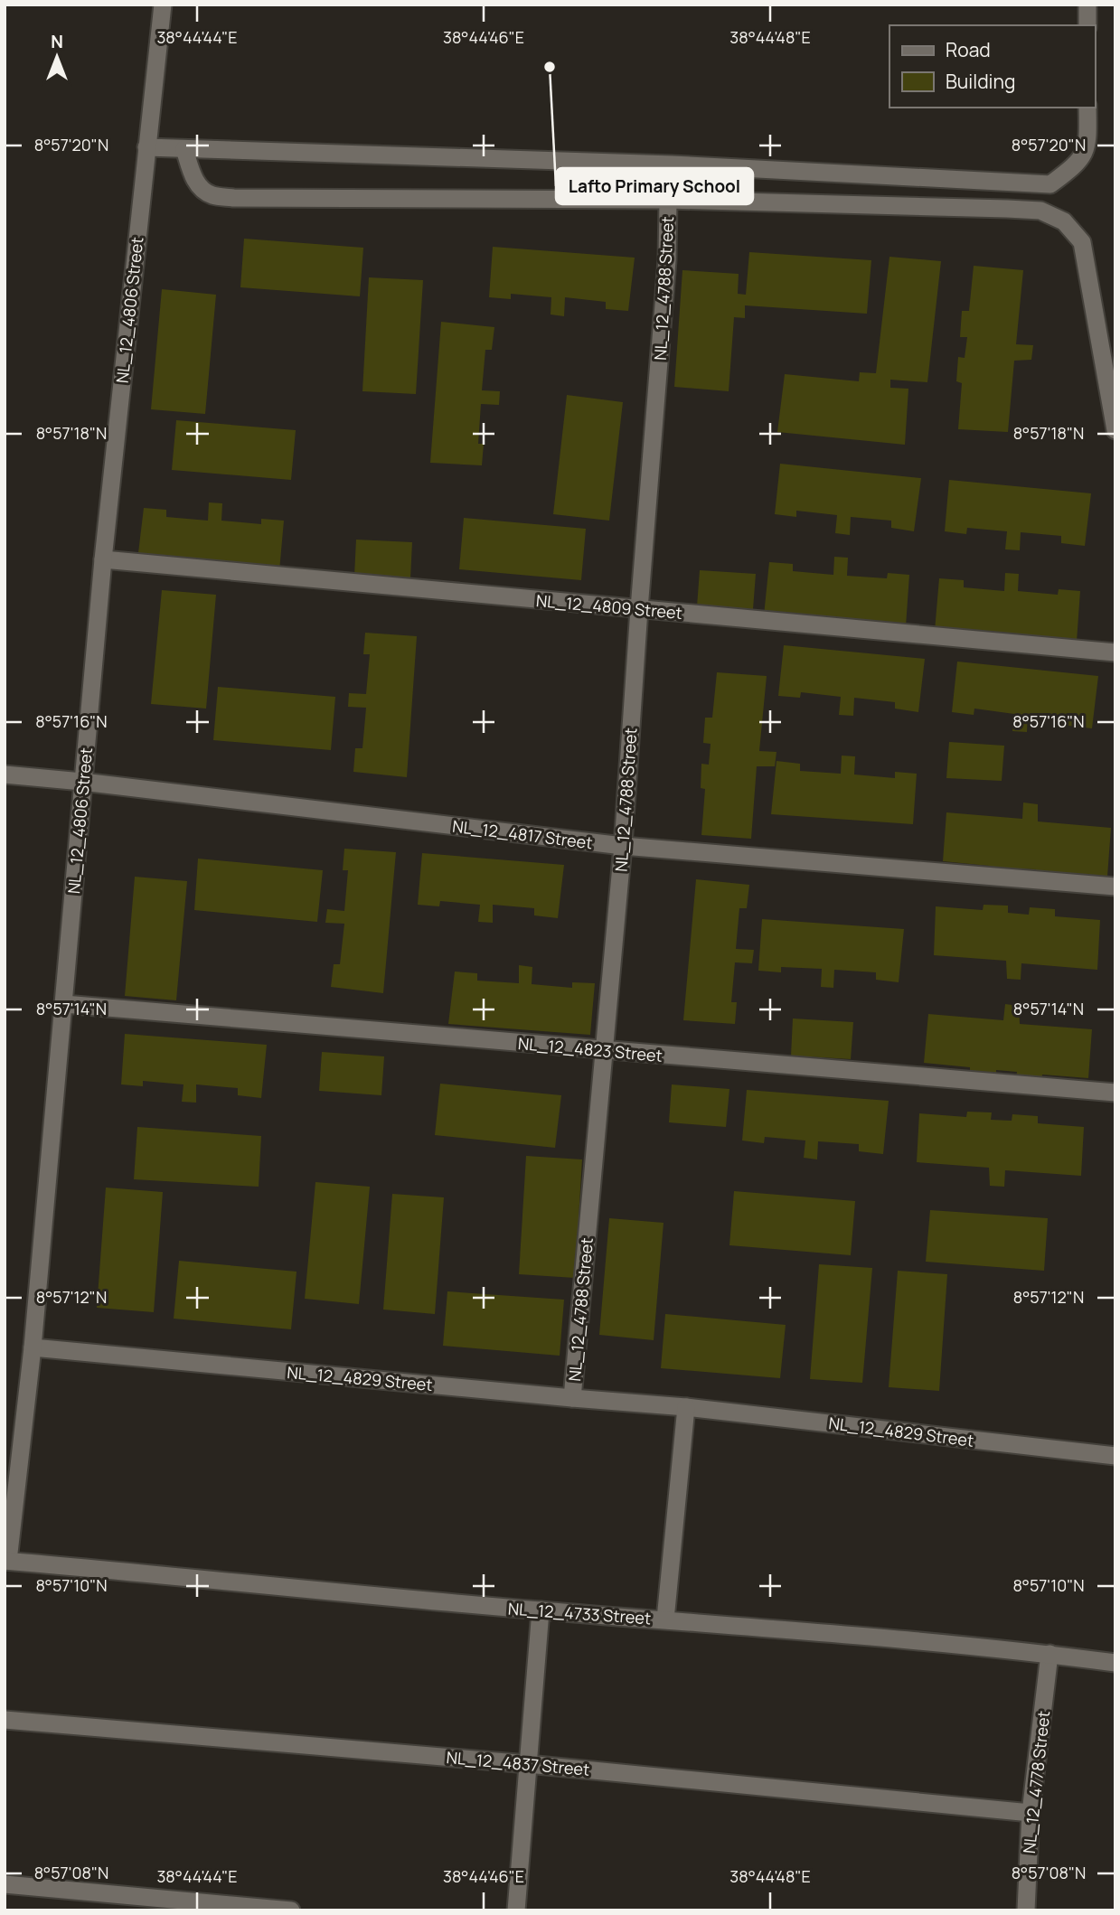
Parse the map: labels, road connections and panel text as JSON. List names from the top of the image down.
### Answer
{
  "streets": {
    "street": [
      "NL_12_4788 Street",
      "NL_12_4806 Street",
      "NL_12_4809 Street",
      "NL_12_4817 Street",
      "NL_12_4823 Street",
      "NL_12_4829 Street",
      "NL_12_4733 Street",
      "NL_12_4837 Street",
      "NL_12_4778 Street"
    ]
  },
  "crossings": [
    ["NL_12_4788 Street", "NL_12_4809 Street"],
    ["NL_12_4788 Street", "NL_12_4817 Street"],
    ["NL_12_4788 Street", "NL_12_4823 Street"],
    ["NL_12_4788 Street", "NL_12_4829 Street"],
    ["NL_12_4806 Street", "NL_12_4809 Street"],
    ["NL_12_4806 Street", "NL_12_4817 Street"],
    ["NL_12_4806 Street", "NL_12_4823 Street"],
    ["NL_12_4806 Street", "NL_12_4829 Street"],
    ["NL_12_4806 Street", "NL_12_4733 Street"],
    ["NL_12_4733 Street", "NL_12_4778 Street"],
    ["NL_12_4837 Street", "NL_12_4778 Street"]
  ],
  "places": ["Lafto Primary School"],
  "legend": ["Road", "Building"],
  "north": "top",
  "coordinates": [
    "38°44'44\"E",
    "38°44'46\"E",
    "38°44'48\"E",
    "8°57'20\"N",
    "8°57'18\"N",
    "8°57'16\"N",
    "8°57'14\"N",
    "8°57'12\"N",
    "8°57'10\"N",
    "8°57'08\"N"
  ]
}
